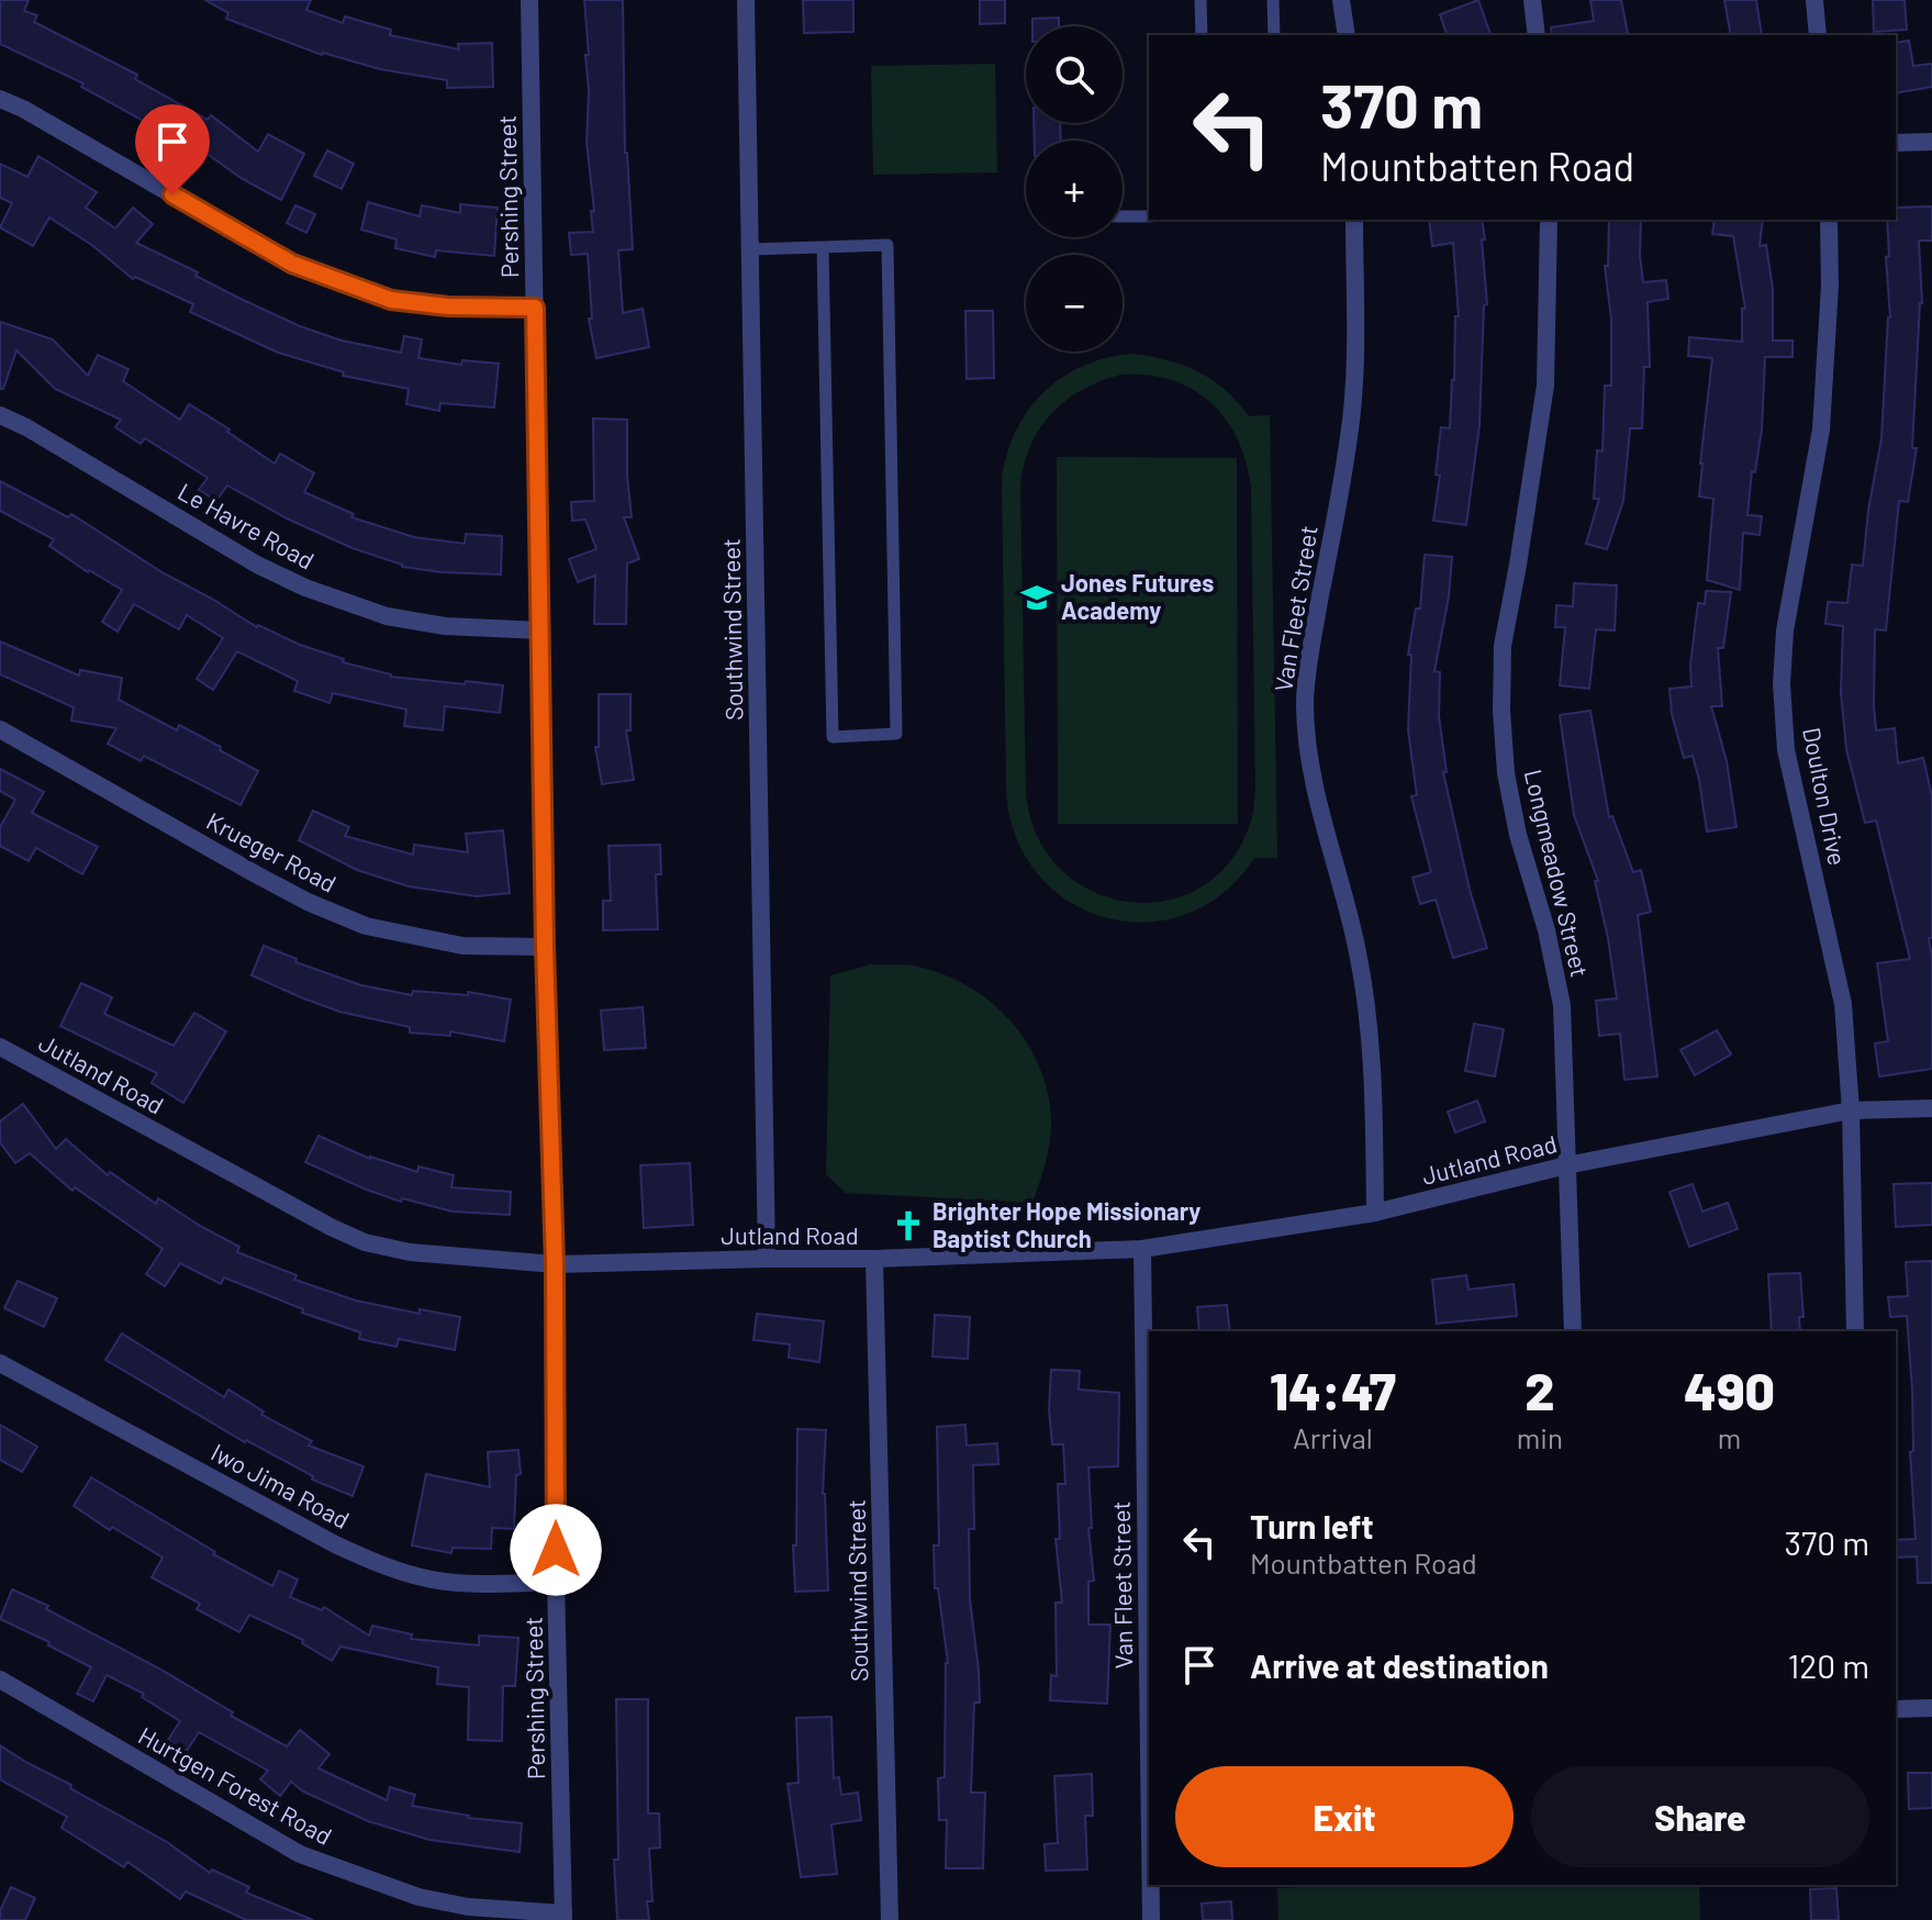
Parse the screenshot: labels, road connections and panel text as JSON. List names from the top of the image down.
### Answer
{
  "streets": {
    "street": [
      "Pershing Street",
      "Le Havre Road",
      "Van Fleet Street",
      "Southwind Street",
      "Doulton Drive",
      "Krueger Road",
      "Longmeadow Street",
      "Jutland Road",
      "Iwo Jima Road",
      "Hurtgen Forest Road"
    ]
  },
  "crossings": [
    ["Pershing Street", "Le Havre Road"],
    ["Pershing Street", "Krueger Road"],
    ["Pershing Street", "Jutland Road"],
    ["Pershing Street", "Iwo Jima Road"],
    ["Pershing Street", "Hurtgen Forest Road"],
    ["Van Fleet Street", "Jutland Road"],
    ["Southwind Street", "Jutland Road"],
    ["Doulton Drive", "Jutland Road"],
    ["Longmeadow Street", "Jutland Road"]
  ],
  "places": {
    "school or university": ["Jones Futures Academy"],
    "church": ["Brighter Hope Missionary Baptist Church"]
  },
  "page": {
    "map_buttons": ["+", "−"],
    "turn": ["370 m", "Mountbatten Road"],
    "eta": [
      "14:47",
      "Arrival",
      "2",
      "min",
      "490",
      "m"
    ],
    "list": [
      {
        "name": "Turn left",
        "note": "Mountbatten Road",
        "value": "370 m"
      },
      {
        "name": "Arrive at destination",
        "value": "120 m"
      }
    ],
    "buttons": ["Exit", "Share"]
  }
}
